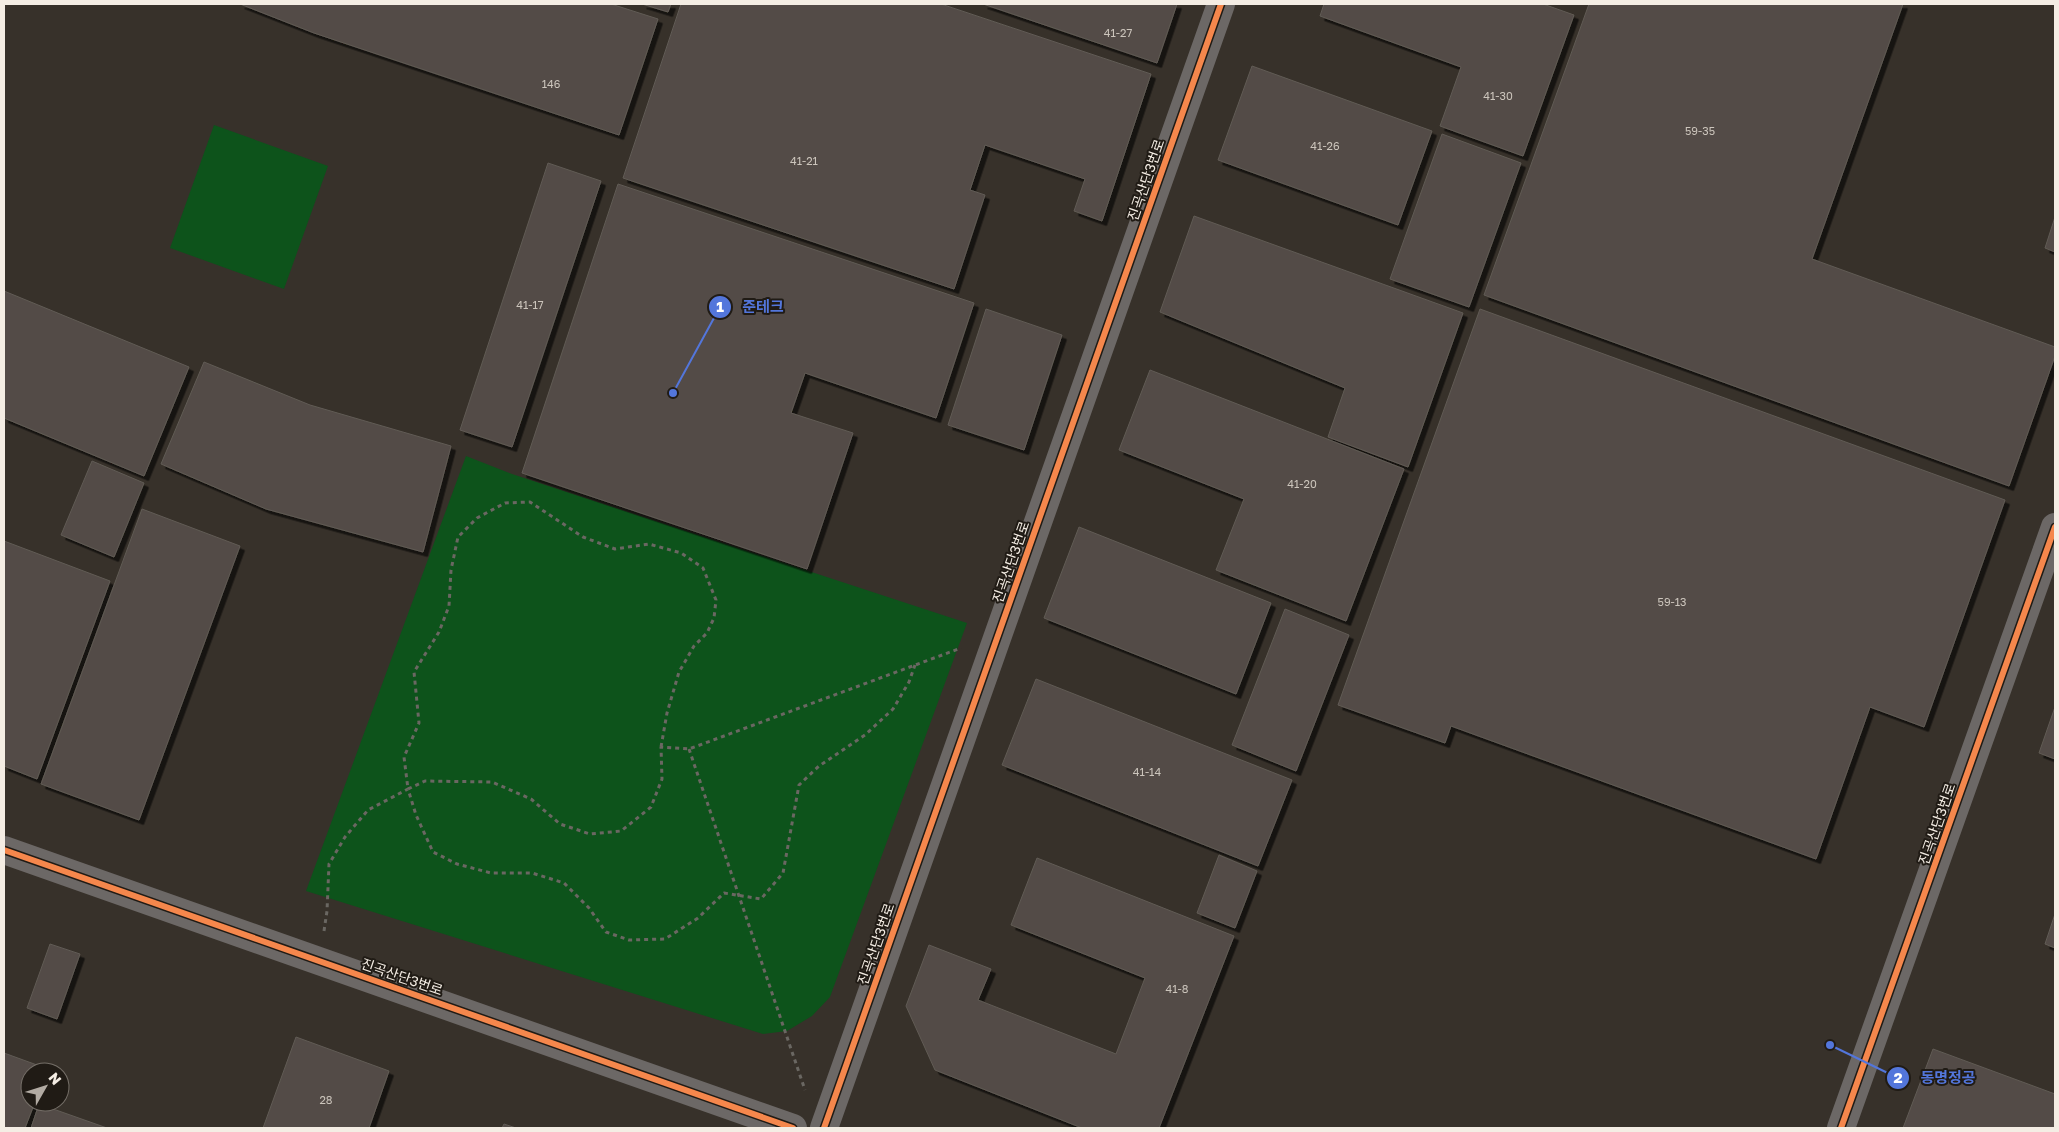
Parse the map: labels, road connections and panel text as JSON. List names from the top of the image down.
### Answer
{
  "streets": {
    "street": ["진곡산단3번로"]
  },
  "places": ["준테크", "동명정공"],
  "house_numbers": [
    "41-27",
    "146",
    "41-30",
    "59-35",
    "41-26",
    "41-21",
    "41-17",
    "41-20",
    "59-13",
    "41-14",
    "41-8",
    "28"
  ],
  "north": "top right"
}
